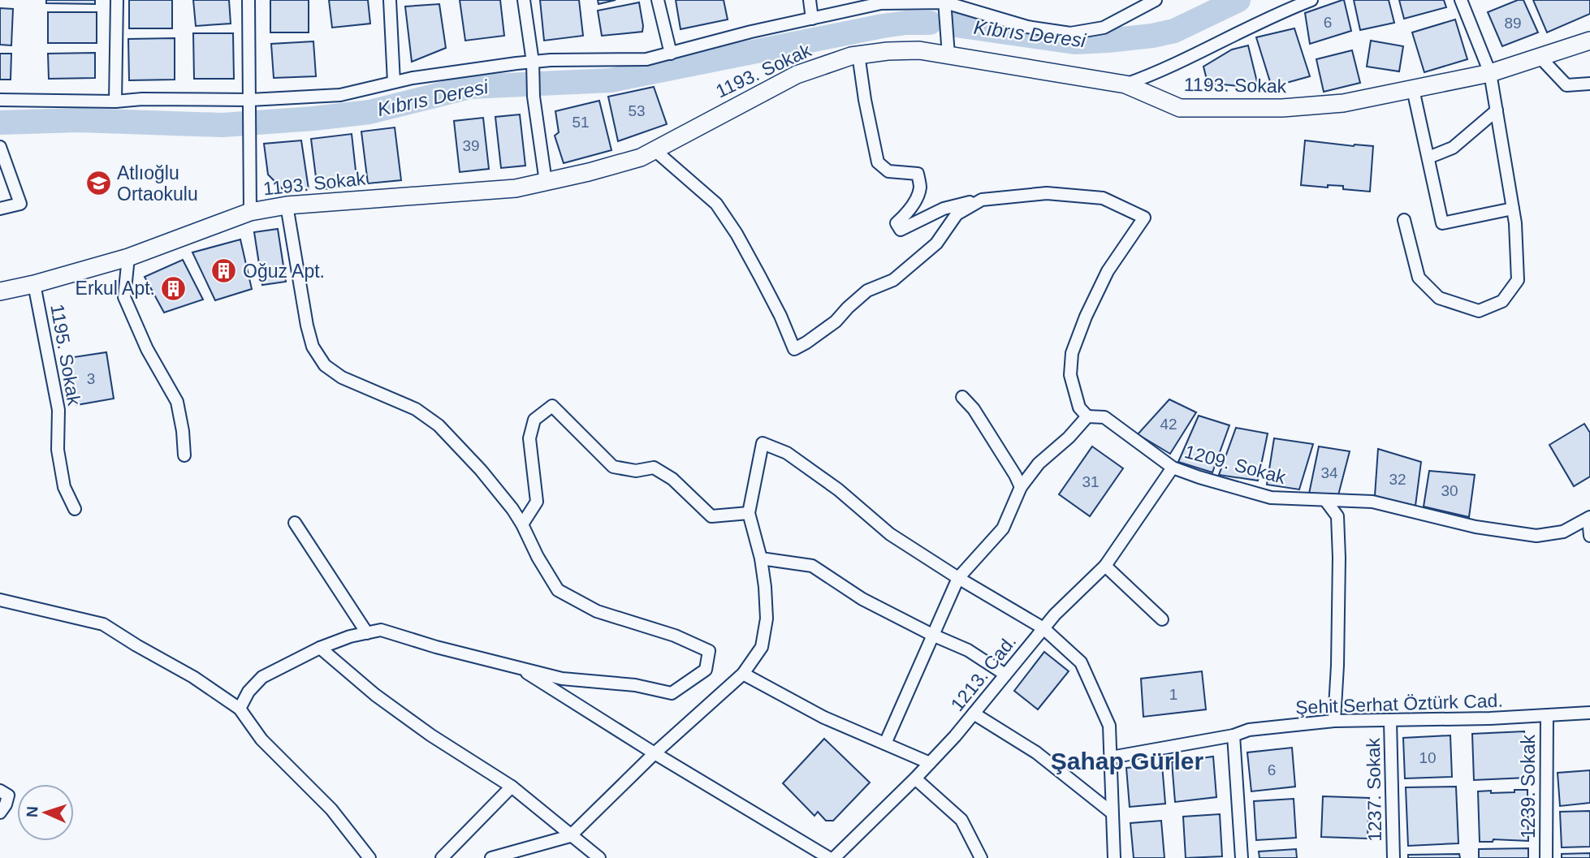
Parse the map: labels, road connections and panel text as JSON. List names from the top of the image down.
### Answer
{
  "streets": {
    "street": [
      "1193. Sokak",
      "1195. Sokak",
      "1209. Sokak",
      "1213. Cad.",
      "Şehit Serhat Öztürk Cad.",
      "1239. Sokak",
      "1237. Sokak"
    ]
  },
  "crossings": [
    ["1193. Sokak", "1195. Sokak"],
    ["1209. Sokak", "1213. Cad."],
    ["Şehit Serhat Öztürk Cad.", "1239. Sokak"],
    ["Şehit Serhat Öztürk Cad.", "1237. Sokak"]
  ],
  "districts": ["Şahap Gürler"],
  "water": ["Kıbrıs Deresi"],
  "places": {
    "school or university": ["Atlıoğlu Ortaokulu"],
    "building": ["Oğuz Apt.", "Erkul Apt."]
  },
  "house_numbers": [
    "6",
    "89",
    "53",
    "51",
    "39",
    "3",
    "42",
    "34",
    "32",
    "31",
    "30",
    "1",
    "10",
    "6"
  ],
  "north": "left"
}
